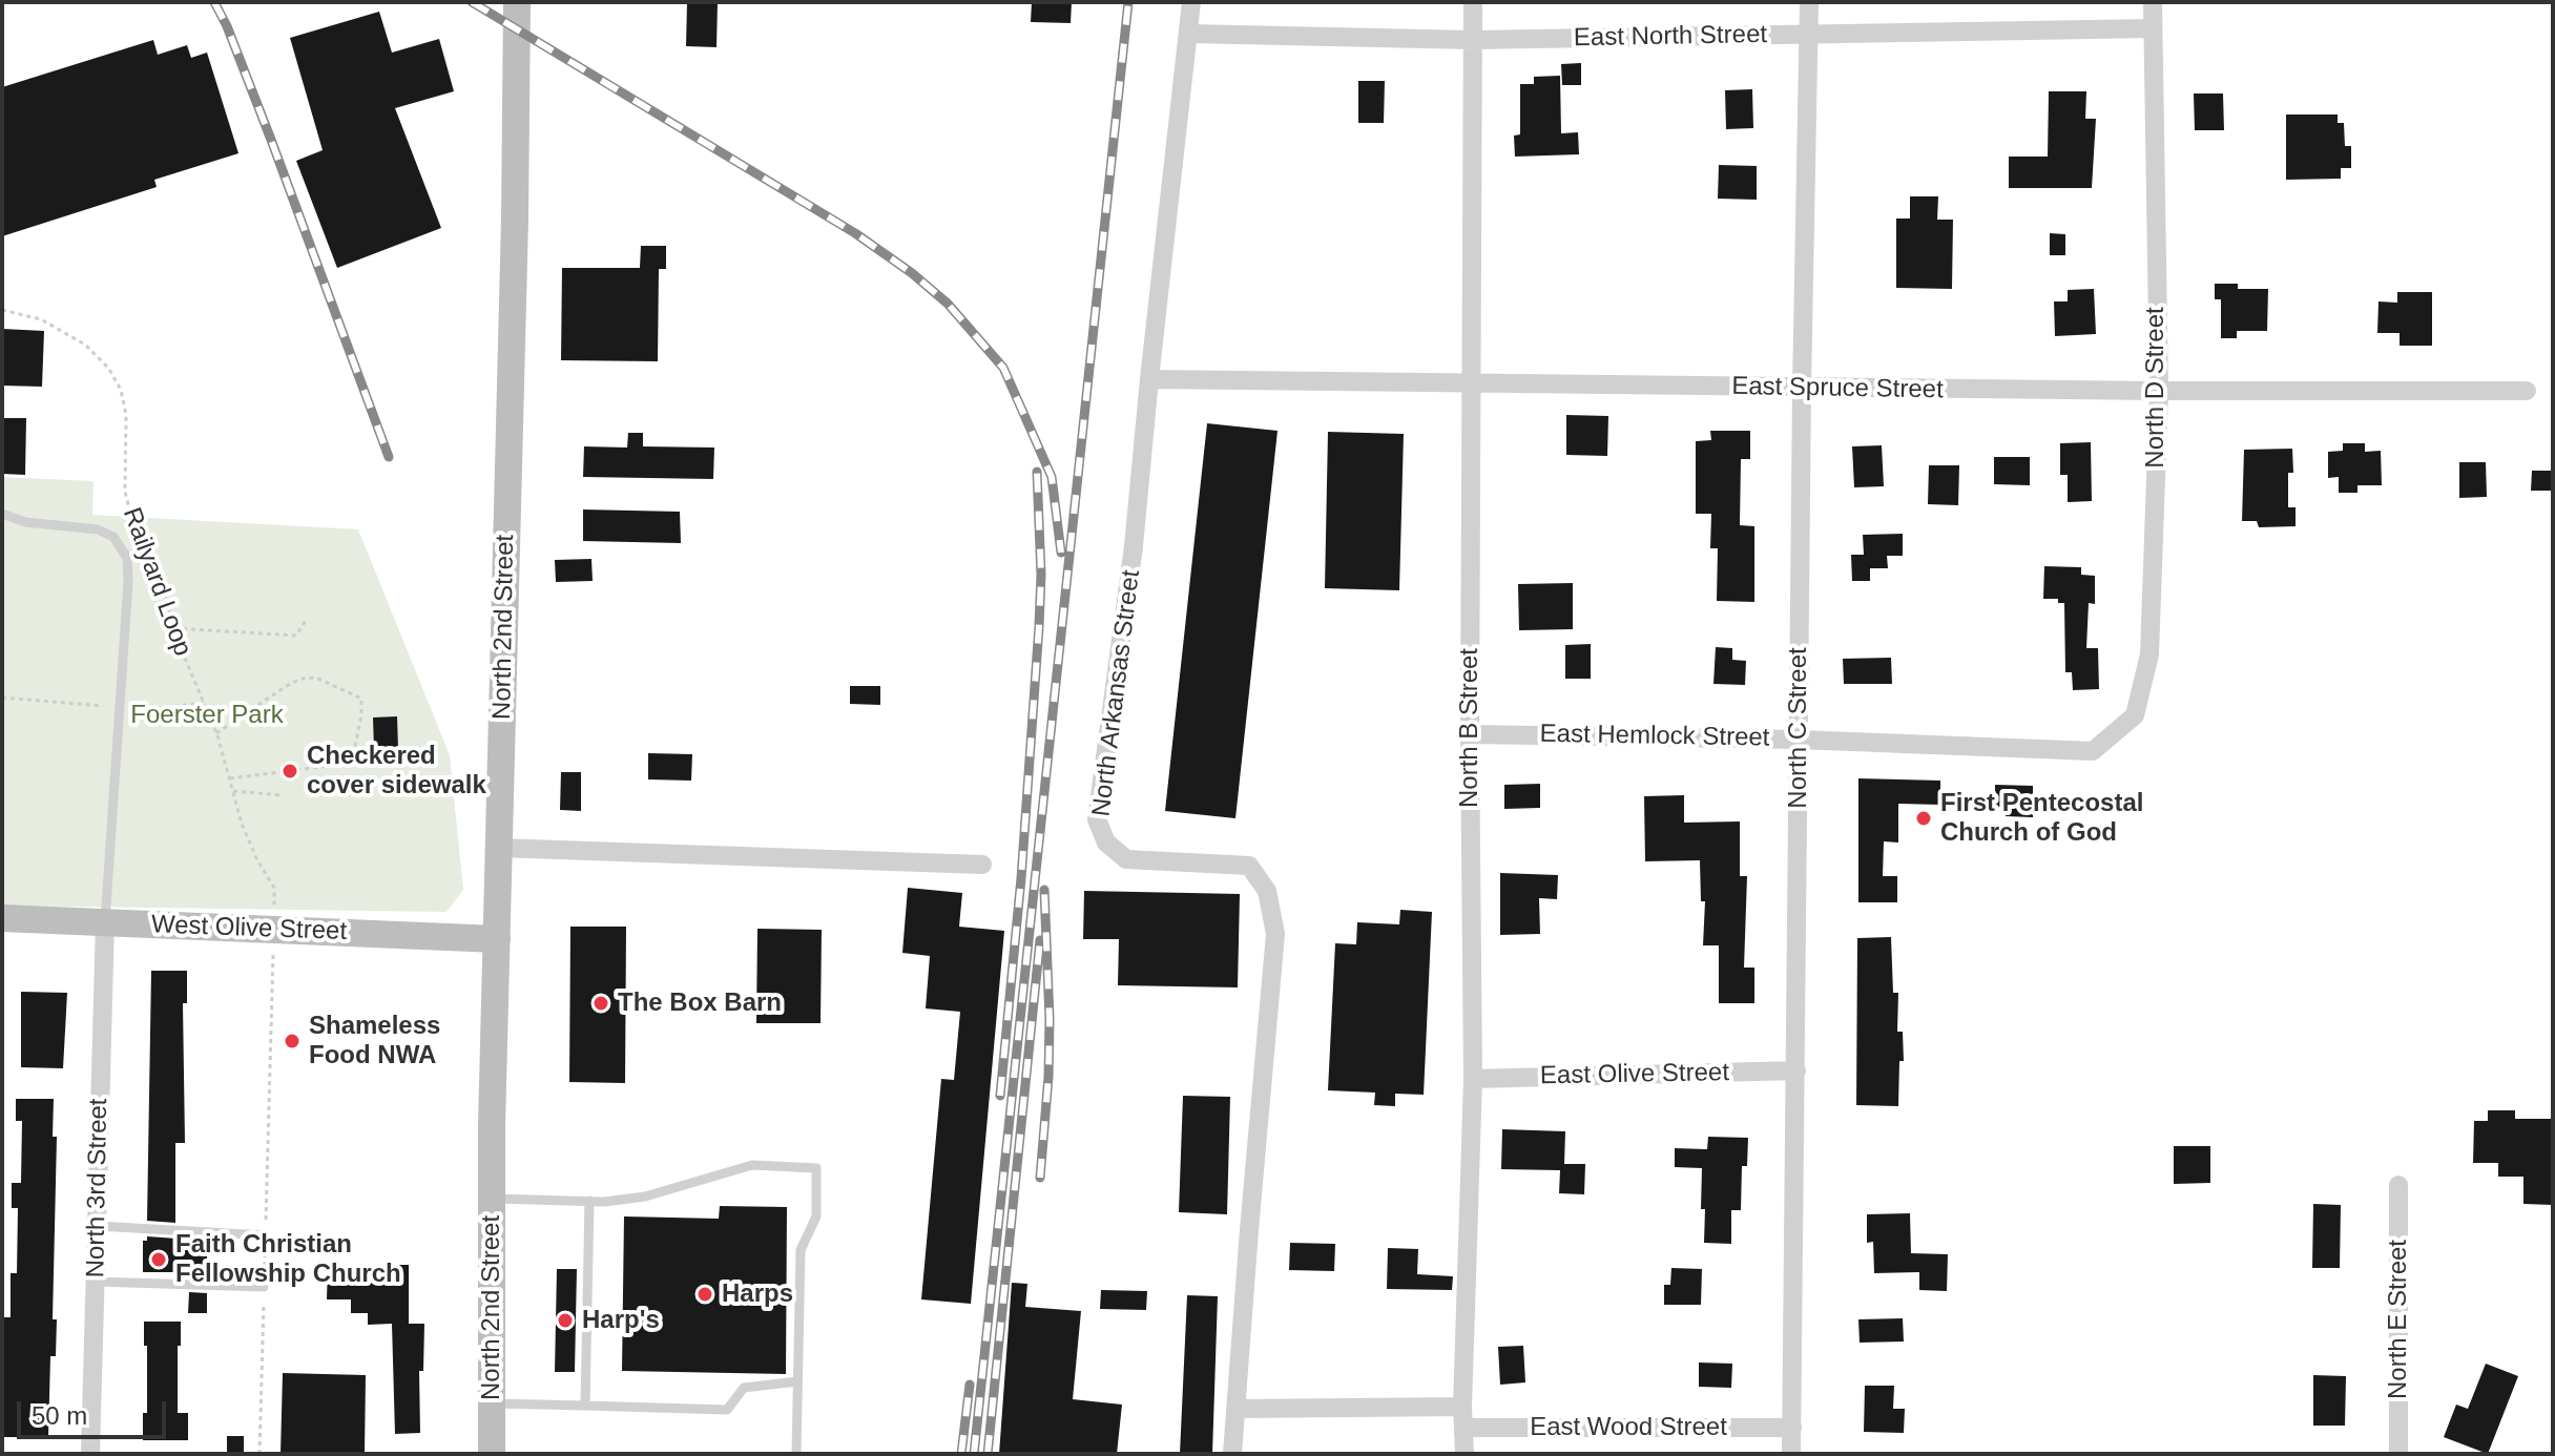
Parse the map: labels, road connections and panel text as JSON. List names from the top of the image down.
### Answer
{
  "streets": {
    "main road": ["North 2nd Street", "West Olive Street"],
    "street": [
      "East North Street",
      "North D Street",
      "East Spruce Street",
      "North Arkansas Street",
      "North B Street",
      "North C Street",
      "East Hemlock Street",
      "East Olive Street",
      "North 3rd Street",
      "North E Street",
      "East Wood Street"
    ],
    "path": ["Railyard Loop"]
  },
  "crossings": [
    ["East North Street", "North D Street"],
    ["East North Street", "North Arkansas Street"],
    ["East North Street", "North B Street"],
    ["East North Street", "North C Street"],
    ["North D Street", "East Spruce Street"],
    ["North D Street", "East Hemlock Street"],
    ["East Spruce Street", "North Arkansas Street"],
    ["East Spruce Street", "North B Street"],
    ["East Spruce Street", "North C Street"],
    ["North 2nd Street", "West Olive Street"],
    ["North B Street", "East Hemlock Street"],
    ["North B Street", "East Olive Street"],
    ["North B Street", "East Wood Street"],
    ["North C Street", "East Hemlock Street"],
    ["North C Street", "East Olive Street"],
    ["North C Street", "East Wood Street"],
    ["West Olive Street", "North 3rd Street"]
  ],
  "parks": ["Foerster Park"],
  "places": [
    "Checkered cover sidewalk",
    "First Pentecostal Church of God",
    "The Box Barn",
    "Shameless Food NWA",
    "Faith Christian Fellowship Church",
    "Harps",
    "Harp's"
  ],
  "scale_bar": "50 m"
}
